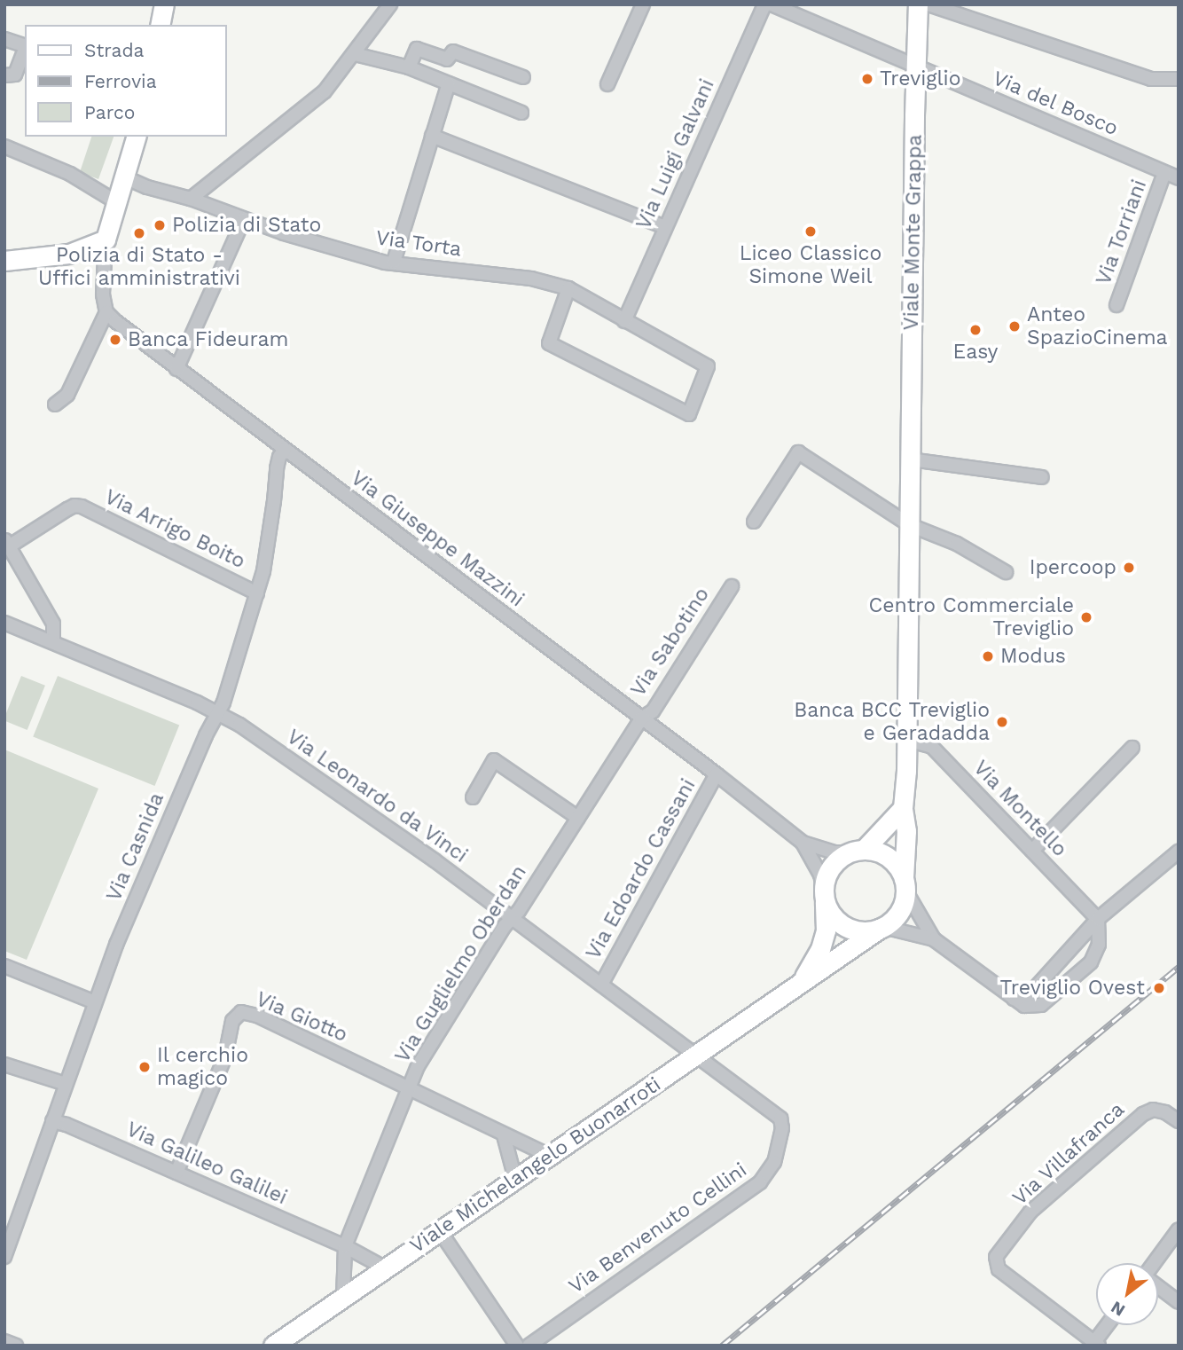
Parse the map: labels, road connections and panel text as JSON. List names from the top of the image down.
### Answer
{
  "streets": {
    "main road": ["Viale Monte Grappa", "Viale Michelangelo Buonarroti"],
    "street": [
      "Via del Bosco",
      "Via Luigi Galvani",
      "Via Torriani",
      "Via Torta",
      "Via Arrigo Boito",
      "Via Giuseppe Mazzini",
      "Via Sabotino",
      "Via Leonardo da Vinci",
      "Via Montello",
      "Via Casnida",
      "Via Edoardo Cassani",
      "Via Guglielmo Oberdan",
      "Via Giotto",
      "Via Villafranca",
      "Via Galileo Galilei",
      "Via Benvenuto Cellini"
    ]
  },
  "crossings": [
    ["Via del Bosco", "Viale Monte Grappa"],
    ["Via del Bosco", "Via Torriani"],
    ["Via Luigi Galvani", "Via Torta"],
    ["Viale Monte Grappa", "Via Giuseppe Mazzini"],
    ["Viale Monte Grappa", "Via Montello"],
    ["Viale Monte Grappa", "Viale Michelangelo Buonarroti"],
    ["Via Arrigo Boito", "Via Casnida"],
    ["Via Giuseppe Mazzini", "Via Sabotino"],
    ["Via Giuseppe Mazzini", "Via Casnida"],
    ["Via Giuseppe Mazzini", "Via Edoardo Cassani"],
    ["Via Giuseppe Mazzini", "Via Guglielmo Oberdan"],
    ["Via Giuseppe Mazzini", "Viale Michelangelo Buonarroti"],
    ["Via Sabotino", "Via Guglielmo Oberdan"],
    ["Via Leonardo da Vinci", "Via Casnida"],
    ["Via Leonardo da Vinci", "Via Edoardo Cassani"],
    ["Via Leonardo da Vinci", "Via Guglielmo Oberdan"],
    ["Via Leonardo da Vinci", "Viale Michelangelo Buonarroti"],
    ["Via Leonardo da Vinci", "Via Benvenuto Cellini"],
    ["Via Casnida", "Via Galileo Galilei"],
    ["Via Guglielmo Oberdan", "Via Giotto"],
    ["Via Guglielmo Oberdan", "Via Galileo Galilei"],
    ["Via Giotto", "Via Galileo Galilei"],
    ["Via Giotto", "Viale Michelangelo Buonarroti"],
    ["Via Galileo Galilei", "Viale Michelangelo Buonarroti"],
    ["Viale Michelangelo Buonarroti", "Via Benvenuto Cellini"]
  ],
  "places": [
    "Treviglio",
    "Polizia di Stato",
    "Liceo Classico Simone Weil",
    "Polizia di Stato - Uffici amministrativi",
    "Anteo SpazioCinema",
    "Easy",
    "Banca Fideuram",
    "Ipercoop",
    "Centro Commerciale Treviglio",
    "Modus",
    "Banca BCC Treviglio e Geradadda",
    "Treviglio Ovest",
    "Il cerchio magico"
  ],
  "legend": ["Strada", "Ferrovia", "Parco"],
  "north": "bottom left"
}
